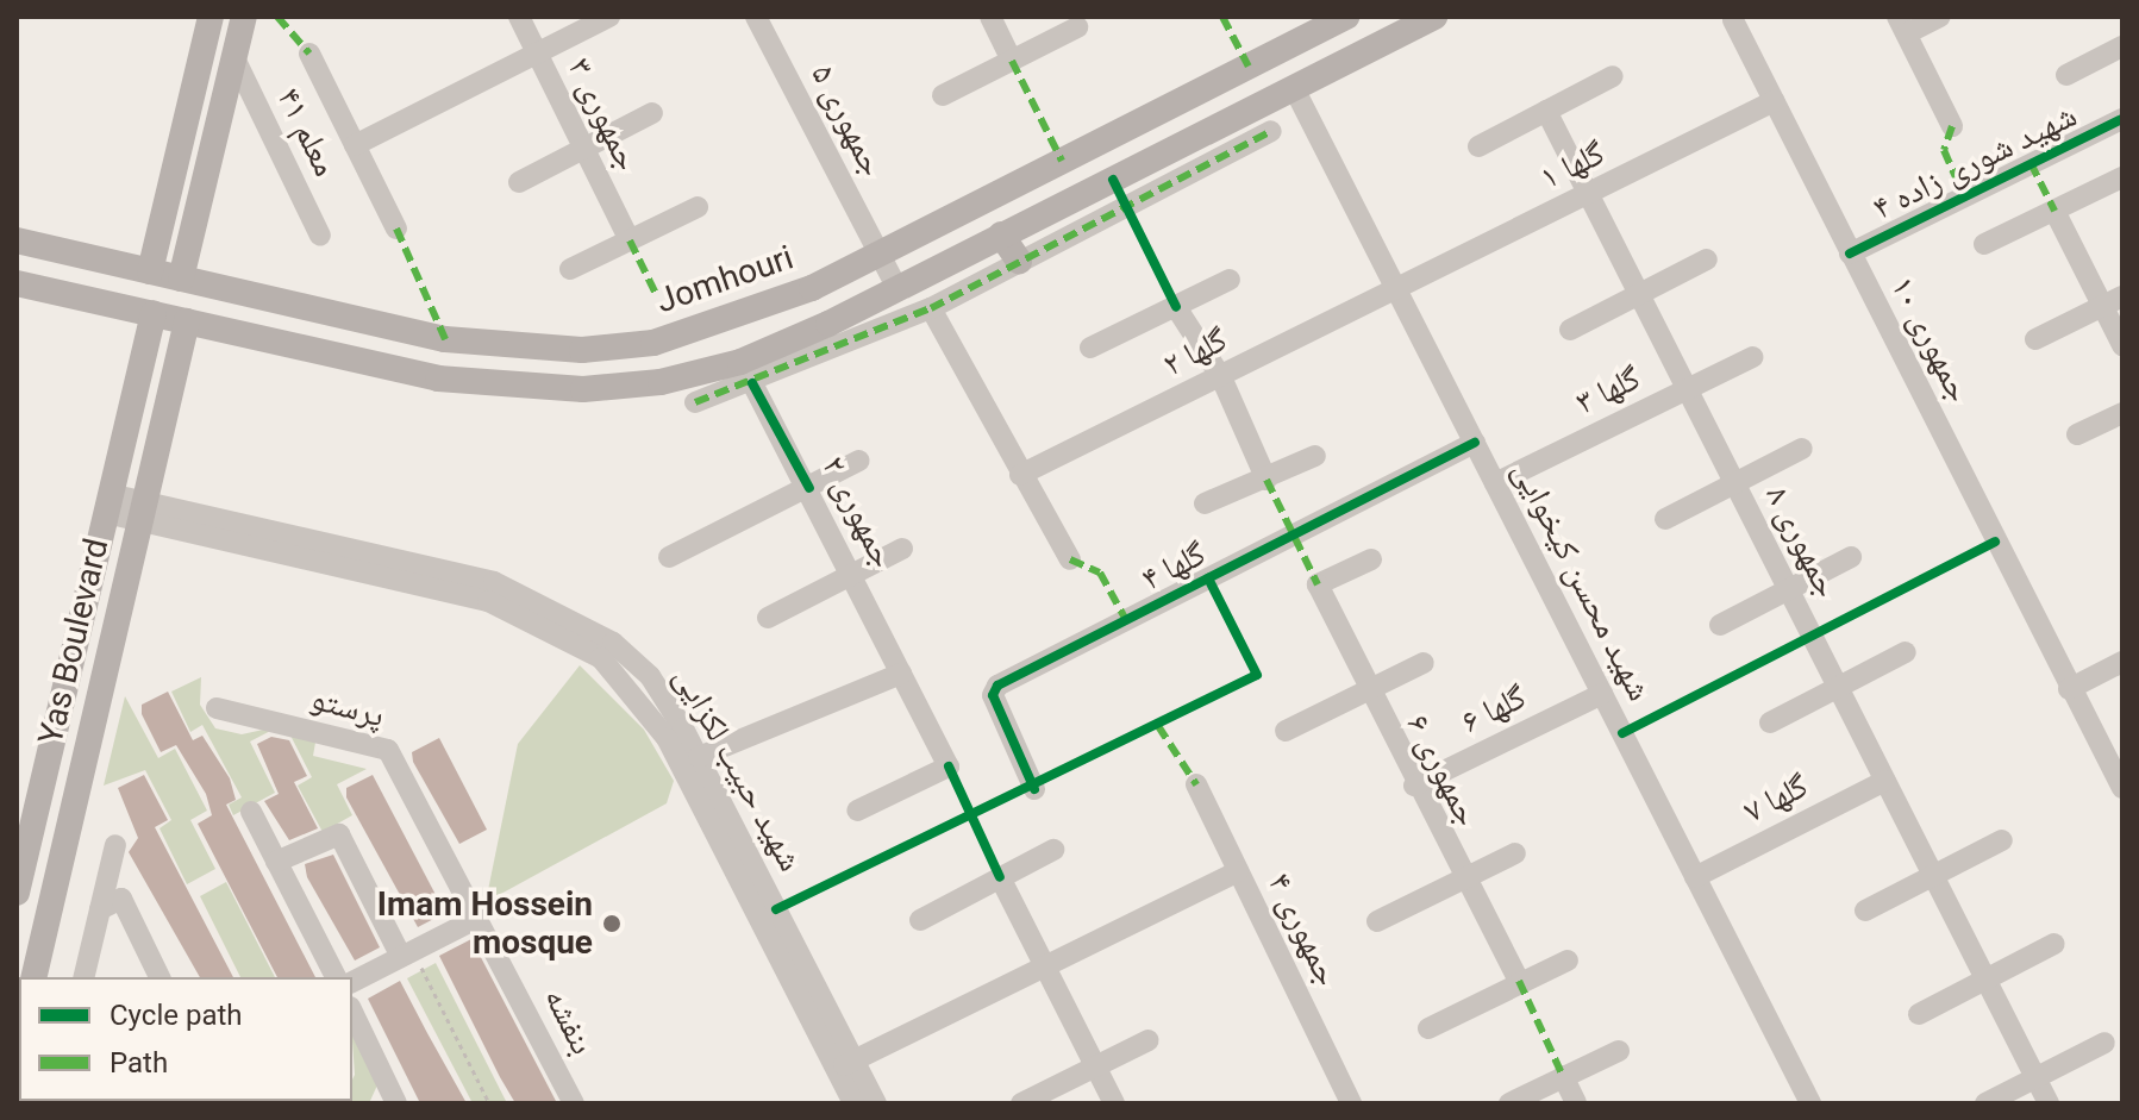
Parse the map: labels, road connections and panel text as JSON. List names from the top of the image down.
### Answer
{
  "streets": {
    "main road": ["Jomhouri", "Yas Boulevard"],
    "street": [
      "جمهوری ۳",
      "جمهوری ۵",
      "معلم ۴۱",
      "شهید شوری زاده ۴",
      "گلها ۱",
      "جمهوری ۱۰",
      "گلها ۲",
      "گلها ۳",
      "جمهوری ۲",
      "جمهوری ۸",
      "گلها ۴",
      "شهید محسن کیخوایی",
      "پرستو",
      "گلها ۶",
      "شهید حبیب لکزایی",
      "جمهوری ۶",
      "گلها ۷",
      "جمهوری ۴",
      "بنفشه"
    ]
  },
  "crossings": [
    ["جمهوری ۵", "Jomhouri"],
    ["شهید شوری زاده ۴", "جمهوری ۱۰"],
    ["گلها ۱", "جمهوری ۱۰"],
    ["گلها ۱", "گلها ۲"],
    ["گلها ۱", "جمهوری ۸"],
    ["گلها ۱", "شهید محسن کیخوایی"],
    ["گلها ۲", "شهید محسن کیخوایی"],
    ["گلها ۳", "جمهوری ۸"],
    ["گلها ۳", "شهید محسن کیخوایی"],
    ["جمهوری ۸", "گلها ۷"],
    ["گلها ۴", "شهید محسن کیخوایی"],
    ["شهید محسن کیخوایی", "گلها ۶"],
    ["شهید محسن کیخوایی", "گلها ۷"],
    ["Yas Boulevard", "شهید حبیب لکزایی"],
    ["پرستو", "بنفشه"],
    ["گلها ۶", "جمهوری ۶"]
  ],
  "places": ["Imam Hossein mosque"],
  "legend": ["Cycle path", "Path"]
}
